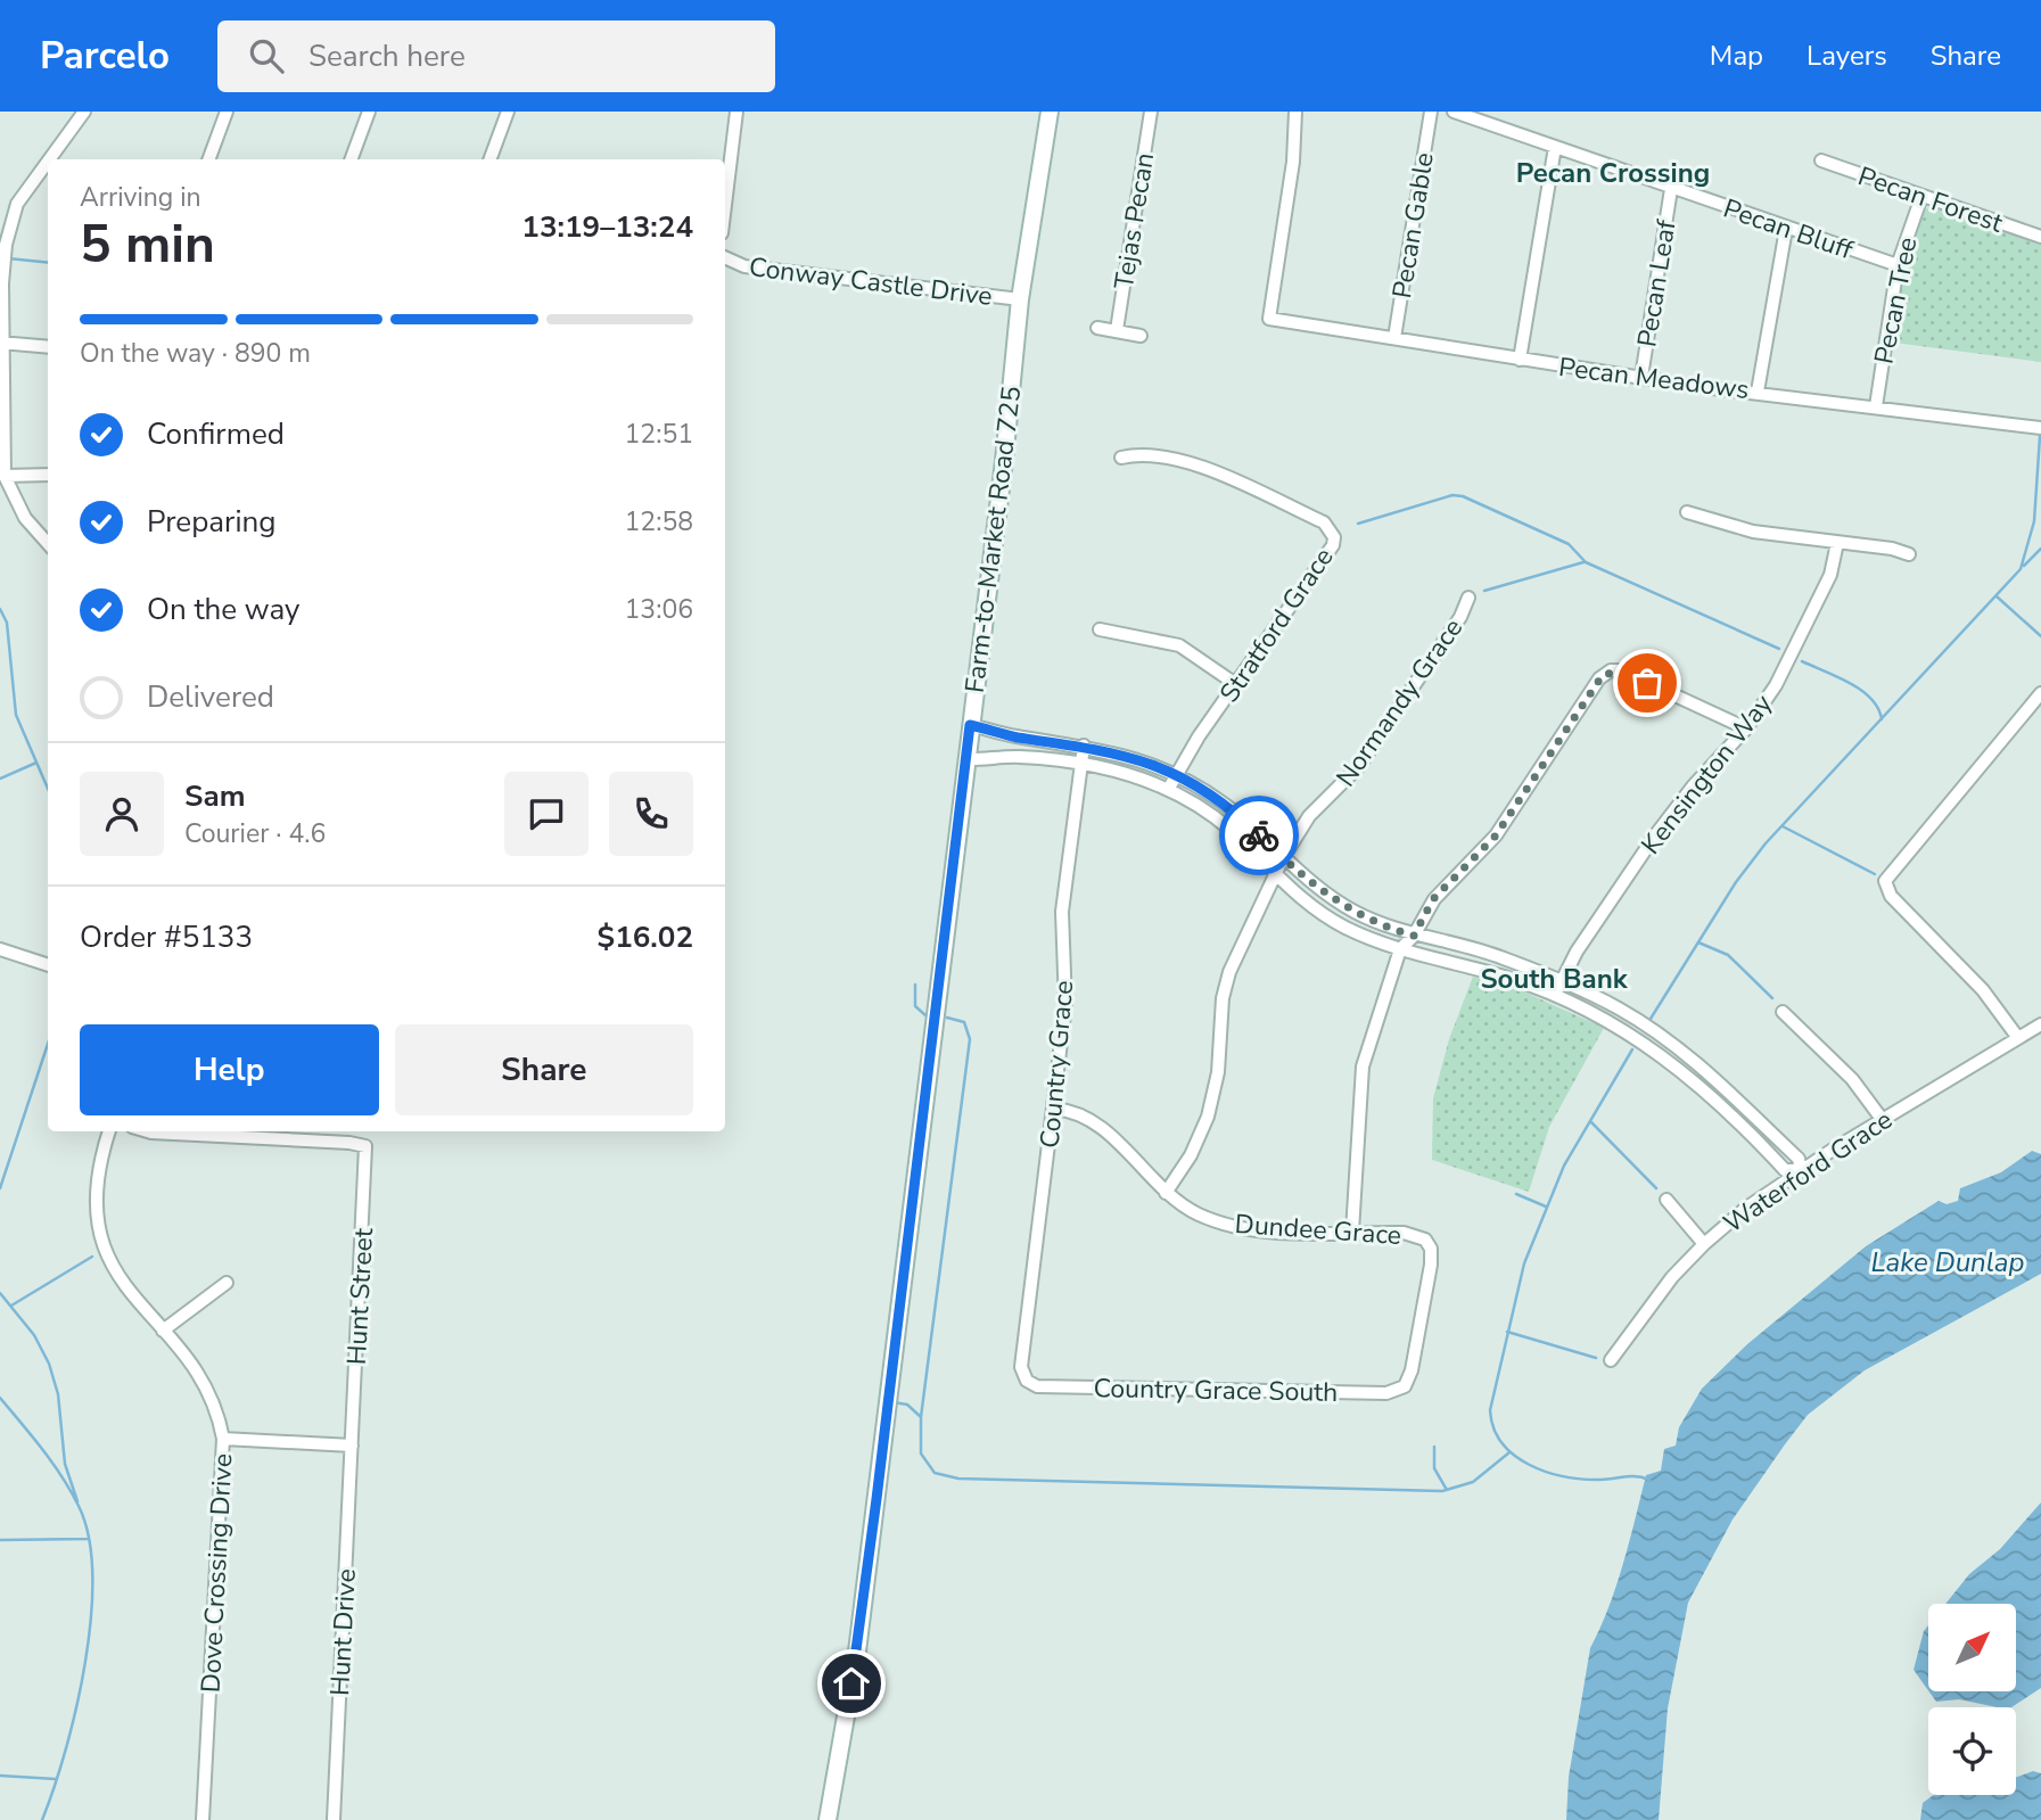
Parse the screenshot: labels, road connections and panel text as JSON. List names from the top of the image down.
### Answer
{
  "streets": {
    "street": [
      "Pecan Forest",
      "Tejas Pecan",
      "Pecan Gable",
      "Pecan Bluff",
      "Conway Castle Drive",
      "Pecan Leaf",
      "Pecan Tree",
      "Pecan Meadows",
      "Farm-to-Market Road 725",
      "Stratford Grace",
      "Normandy Grace",
      "Kensington Way",
      "Country Grace",
      "Waterford Grace",
      "Dundee Grace",
      "Hunt Street",
      "Country Grace South",
      "Dove Crossing Drive",
      "Hunt Drive"
    ]
  },
  "crossings": [
    ["Pecan Forest", "Pecan Tree"],
    ["Pecan Gable", "Pecan Meadows"],
    ["Pecan Bluff", "Pecan Leaf"],
    ["Pecan Bluff", "Pecan Tree"],
    ["Conway Castle Drive", "Farm-to-Market Road 725"],
    ["Pecan Leaf", "Pecan Meadows"],
    ["Pecan Tree", "Pecan Meadows"],
    ["Normandy Grace", "Dundee Grace"],
    ["Country Grace", "Dundee Grace"],
    ["Country Grace", "Country Grace South"],
    ["Dundee Grace", "Country Grace South"],
    ["Hunt Street", "Hunt Drive"]
  ],
  "districts": ["Pecan Crossing", "South Bank"],
  "water": ["Lake Dunlap"],
  "north": "top right",
  "page": {
    "header": "Parcelo",
    "search": "Search here",
    "nav": ["Map", "Layers", "Share"],
    "heading": ["5 min", "Arriving in", "13:19–13:24"],
    "panel": [
      "Sam",
      "Courier · 4.6",
      "Order #5133",
      "$16.02"
    ],
    "bar": "On the way · 890 m",
    "list": [
      ["Confirmed", "12:51"],
      ["Preparing", "12:58"],
      ["On the way", "13:06"],
      "Delivered"
    ],
    "buttons": ["Help", "Share"]
  }
}
